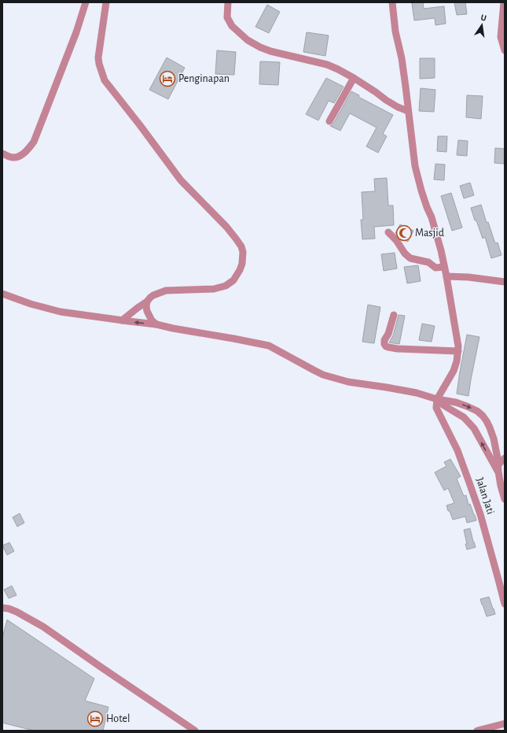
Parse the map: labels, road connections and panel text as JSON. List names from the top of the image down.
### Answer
{
  "streets": {
    "street": ["Jalan Jati"]
  },
  "places": {
    "hotel": ["Penginapan", "Hotel"],
    "mosque": ["Masjid"]
  },
  "north": "top"
}
